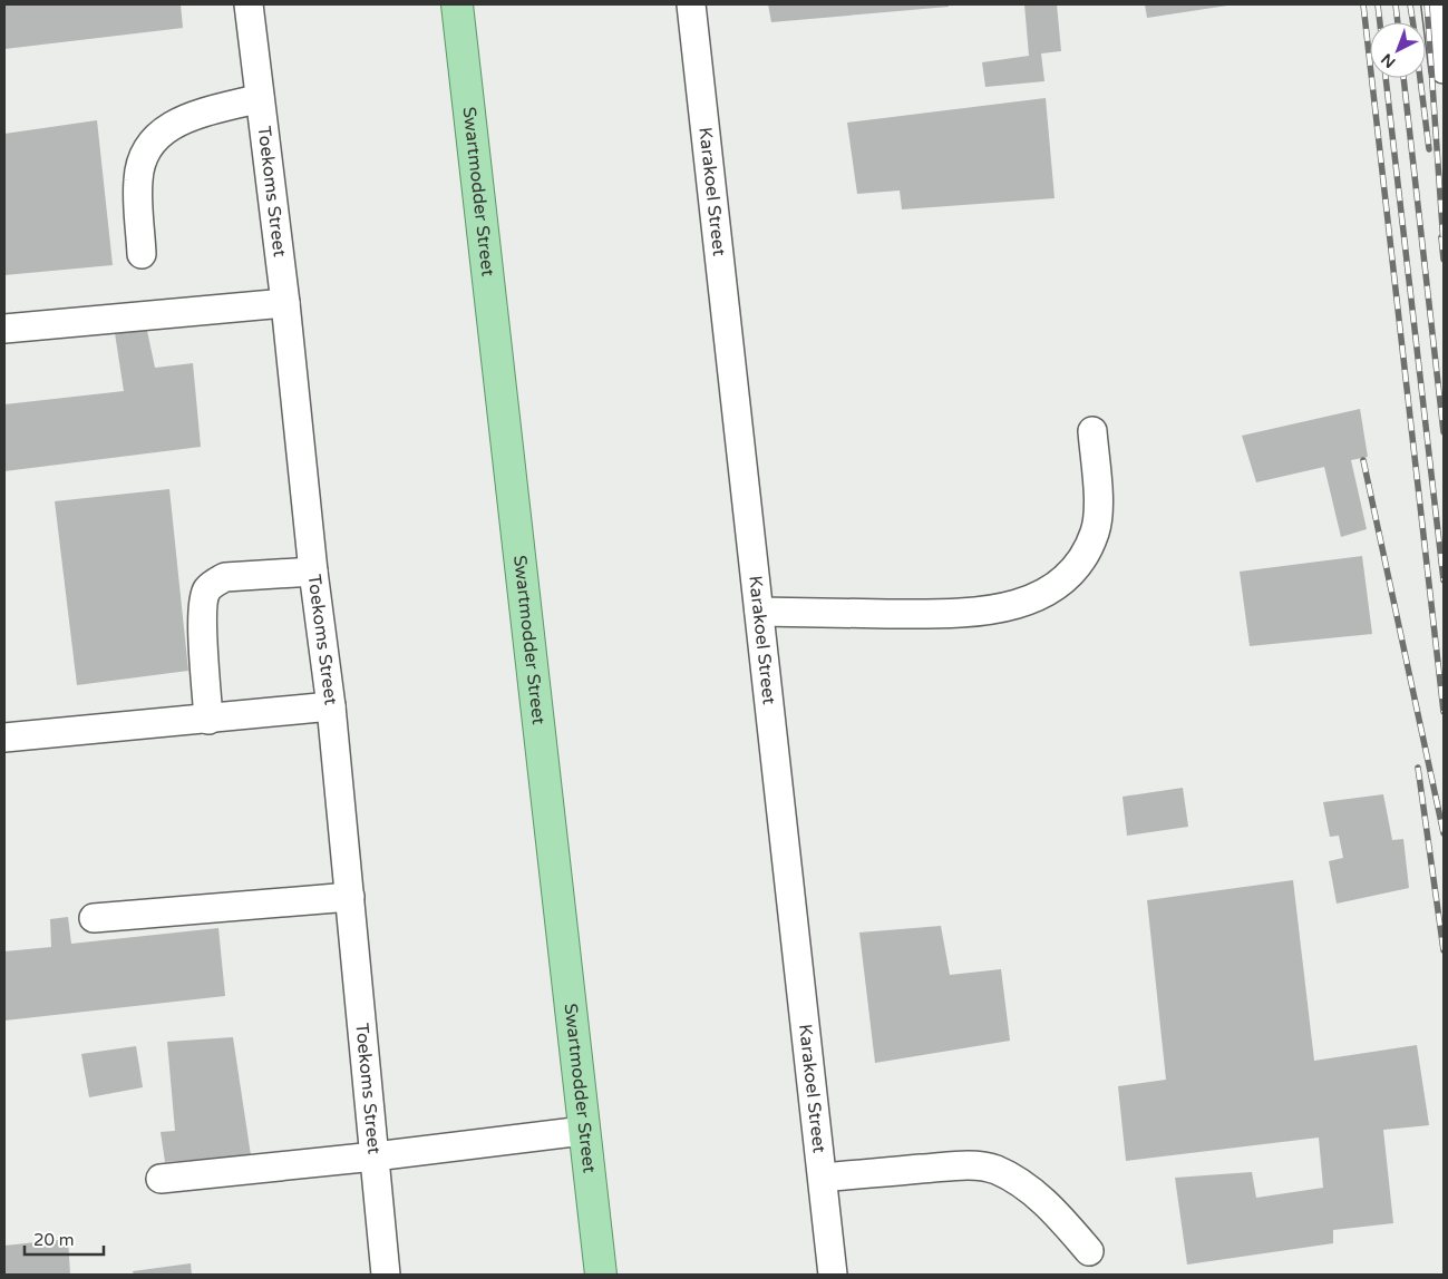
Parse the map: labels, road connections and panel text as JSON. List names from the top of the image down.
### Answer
{
  "streets": {
    "main road": ["Swartmodder Street"],
    "street": ["Toekoms Street", "Karakoel Street"]
  },
  "scale_bar": "20 m",
  "north": "bottom left"
}
